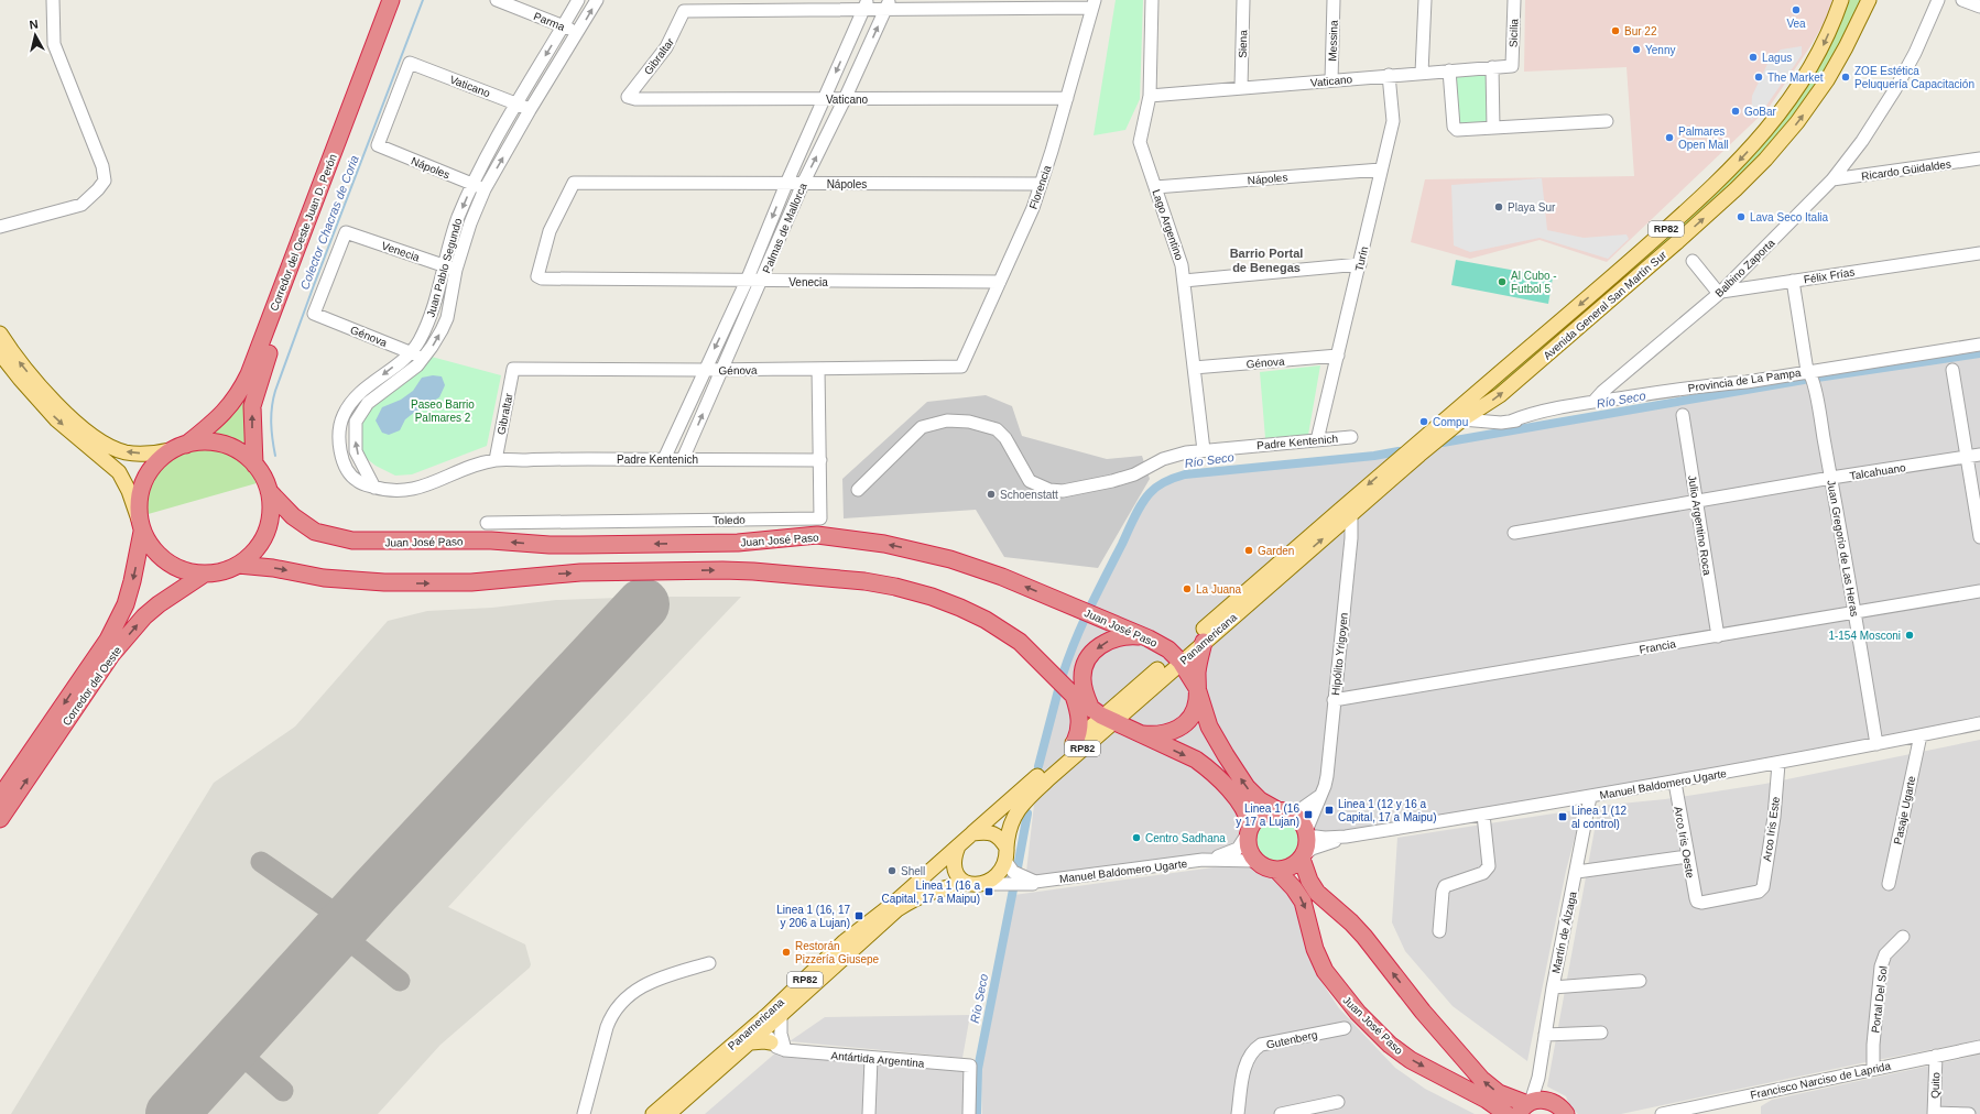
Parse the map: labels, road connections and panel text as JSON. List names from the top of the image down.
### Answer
{
  "streets": {
    "highway": ["Corredor del Oeste Juan D. Perón", "Juan José Paso", "Corredor del Oeste"],
    "main road": ["RP82", "Avenida General San Martín Sur", "Panamericana"],
    "street": [
      "Parma",
      "Sicilia",
      "Messina",
      "Siena",
      "Gibraltar",
      "Vaticano",
      "Nápoles",
      "Ricardo Güidaldes",
      "Florencia",
      "Lago Argentino",
      "Palmas de Mallorca",
      "Venecia",
      "Turín",
      "Juan Pablo Segundo",
      "Balbino Zaporta",
      "Félix Frías",
      "Génova",
      "Provincia de La Pampa",
      "Padre Kentenich",
      "Talcahuano",
      "Toledo",
      "Julio Argentino Roca",
      "Juan Gregorio de Las Heras",
      "Francia",
      "Hipólito Yrigoyen",
      "Manuel Baldomero Ugarte",
      "Pasaje Ugarte",
      "Arco Iris Este",
      "Arco Iris Oeste",
      "Martín de Álzaga",
      "Portal Del Sol",
      "Gutenberg",
      "Antártida Argentina",
      "Francisco Narciso de Laprida",
      "Quito"
    ]
  },
  "crossings": [
    ["Parma", "Juan Pablo Segundo"],
    ["Sicilia", "Vaticano"],
    ["Messina", "Vaticano"],
    ["Siena", "Vaticano"],
    ["Gibraltar", "Vaticano"],
    ["Gibraltar", "Palmas de Mallorca"],
    ["Gibraltar", "Juan Pablo Segundo"],
    ["Gibraltar", "Génova"],
    ["Gibraltar", "Padre Kentenich"],
    ["Vaticano", "Nápoles"],
    ["Vaticano", "Florencia"],
    ["Vaticano", "Lago Argentino"],
    ["Vaticano", "Palmas de Mallorca"],
    ["Vaticano", "Turín"],
    ["Vaticano", "Juan Pablo Segundo"],
    ["Nápoles", "Florencia"],
    ["Nápoles", "Lago Argentino"],
    ["Nápoles", "Palmas de Mallorca"],
    ["Nápoles", "Venecia"],
    ["Nápoles", "Turín"],
    ["Nápoles", "Juan Pablo Segundo"],
    ["Ricardo Güidaldes", "Balbino Zaporta"],
    ["Florencia", "Venecia"],
    ["Florencia", "Génova"],
    ["Lago Argentino", "Génova"],
    ["Lago Argentino", "Padre Kentenich"],
    ["Palmas de Mallorca", "Venecia"],
    ["Palmas de Mallorca", "Génova"],
    ["Palmas de Mallorca", "Padre Kentenich"],
    ["Corredor del Oeste Juan D. Perón", "Juan José Paso"],
    ["Corredor del Oeste Juan D. Perón", "Corredor del Oeste"],
    ["Venecia", "Juan Pablo Segundo"],
    ["Venecia", "Génova"],
    ["Turín", "Génova"],
    ["Turín", "Padre Kentenich"],
    ["Juan Pablo Segundo", "Génova"],
    ["Juan Pablo Segundo", "Padre Kentenich"],
    ["Balbino Zaporta", "Félix Frías"],
    ["Balbino Zaporta", "Provincia de La Pampa"],
    ["Félix Frías", "Juan Gregorio de Las Heras"],
    ["Avenida General San Martín Sur", "Panamericana"],
    ["Génova", "Toledo"],
    ["Provincia de La Pampa", "Juan Gregorio de Las Heras"],
    ["Padre Kentenich", "Toledo"],
    ["Talcahuano", "Julio Argentino Roca"],
    ["Talcahuano", "Juan Gregorio de Las Heras"],
    ["Julio Argentino Roca", "Francia"],
    ["Juan José Paso", "Panamericana"],
    ["Juan José Paso", "Hipólito Yrigoyen"],
    ["Juan José Paso", "Corredor del Oeste"],
    ["Juan José Paso", "Manuel Baldomero Ugarte"],
    ["Juan Gregorio de Las Heras", "Francia"],
    ["Juan Gregorio de Las Heras", "Manuel Baldomero Ugarte"],
    ["Panamericana", "Hipólito Yrigoyen"],
    ["Panamericana", "Manuel Baldomero Ugarte"],
    ["Francia", "Hipólito Yrigoyen"],
    ["Hipólito Yrigoyen", "Manuel Baldomero Ugarte"],
    ["Manuel Baldomero Ugarte", "Pasaje Ugarte"],
    ["Manuel Baldomero Ugarte", "Arco Iris Este"],
    ["Manuel Baldomero Ugarte", "Arco Iris Oeste"],
    ["Manuel Baldomero Ugarte", "Martín de Álzaga"],
    ["Arco Iris Este", "Arco Iris Oeste"],
    ["Portal Del Sol", "Francisco Narciso de Laprida"],
    ["Francisco Narciso de Laprida", "Quito"]
  ],
  "districts": ["Barrio Portal de Benegas"],
  "water": ["Colector Chacras de Coria", "Río Seco"],
  "parks": ["Paseo Barrio Palmares 2"],
  "places": {
    "other": [
      "Vea",
      "Bur 22",
      "Yenny",
      "Lagus",
      "The Market",
      "ZOE Estética Peluquería Capacitación",
      "GoBar",
      "Palmares Open Mall",
      "Playa Sur",
      "Lava Seco Italia",
      "Al Cubo - Futbol 5",
      "Compu",
      "Schoenstatt",
      "Garden",
      "La Juana",
      "1-154 Mosconi",
      "Centro Sadhana",
      "Shell",
      "Restorán Pizzería Giusepe"
    ],
    "transit": [
      "Linea 1 (12 y 16 a Capital, 17 a Maipu)",
      "Linea 1 (16 y 17 a Lujan)",
      "Linea 1 (12 al control)",
      "Linea 1 (16 a Capital, 17 a Maipu)",
      "Linea 1 (16, 17 y 206 a Lujan)"
    ]
  },
  "north": "top"
}
